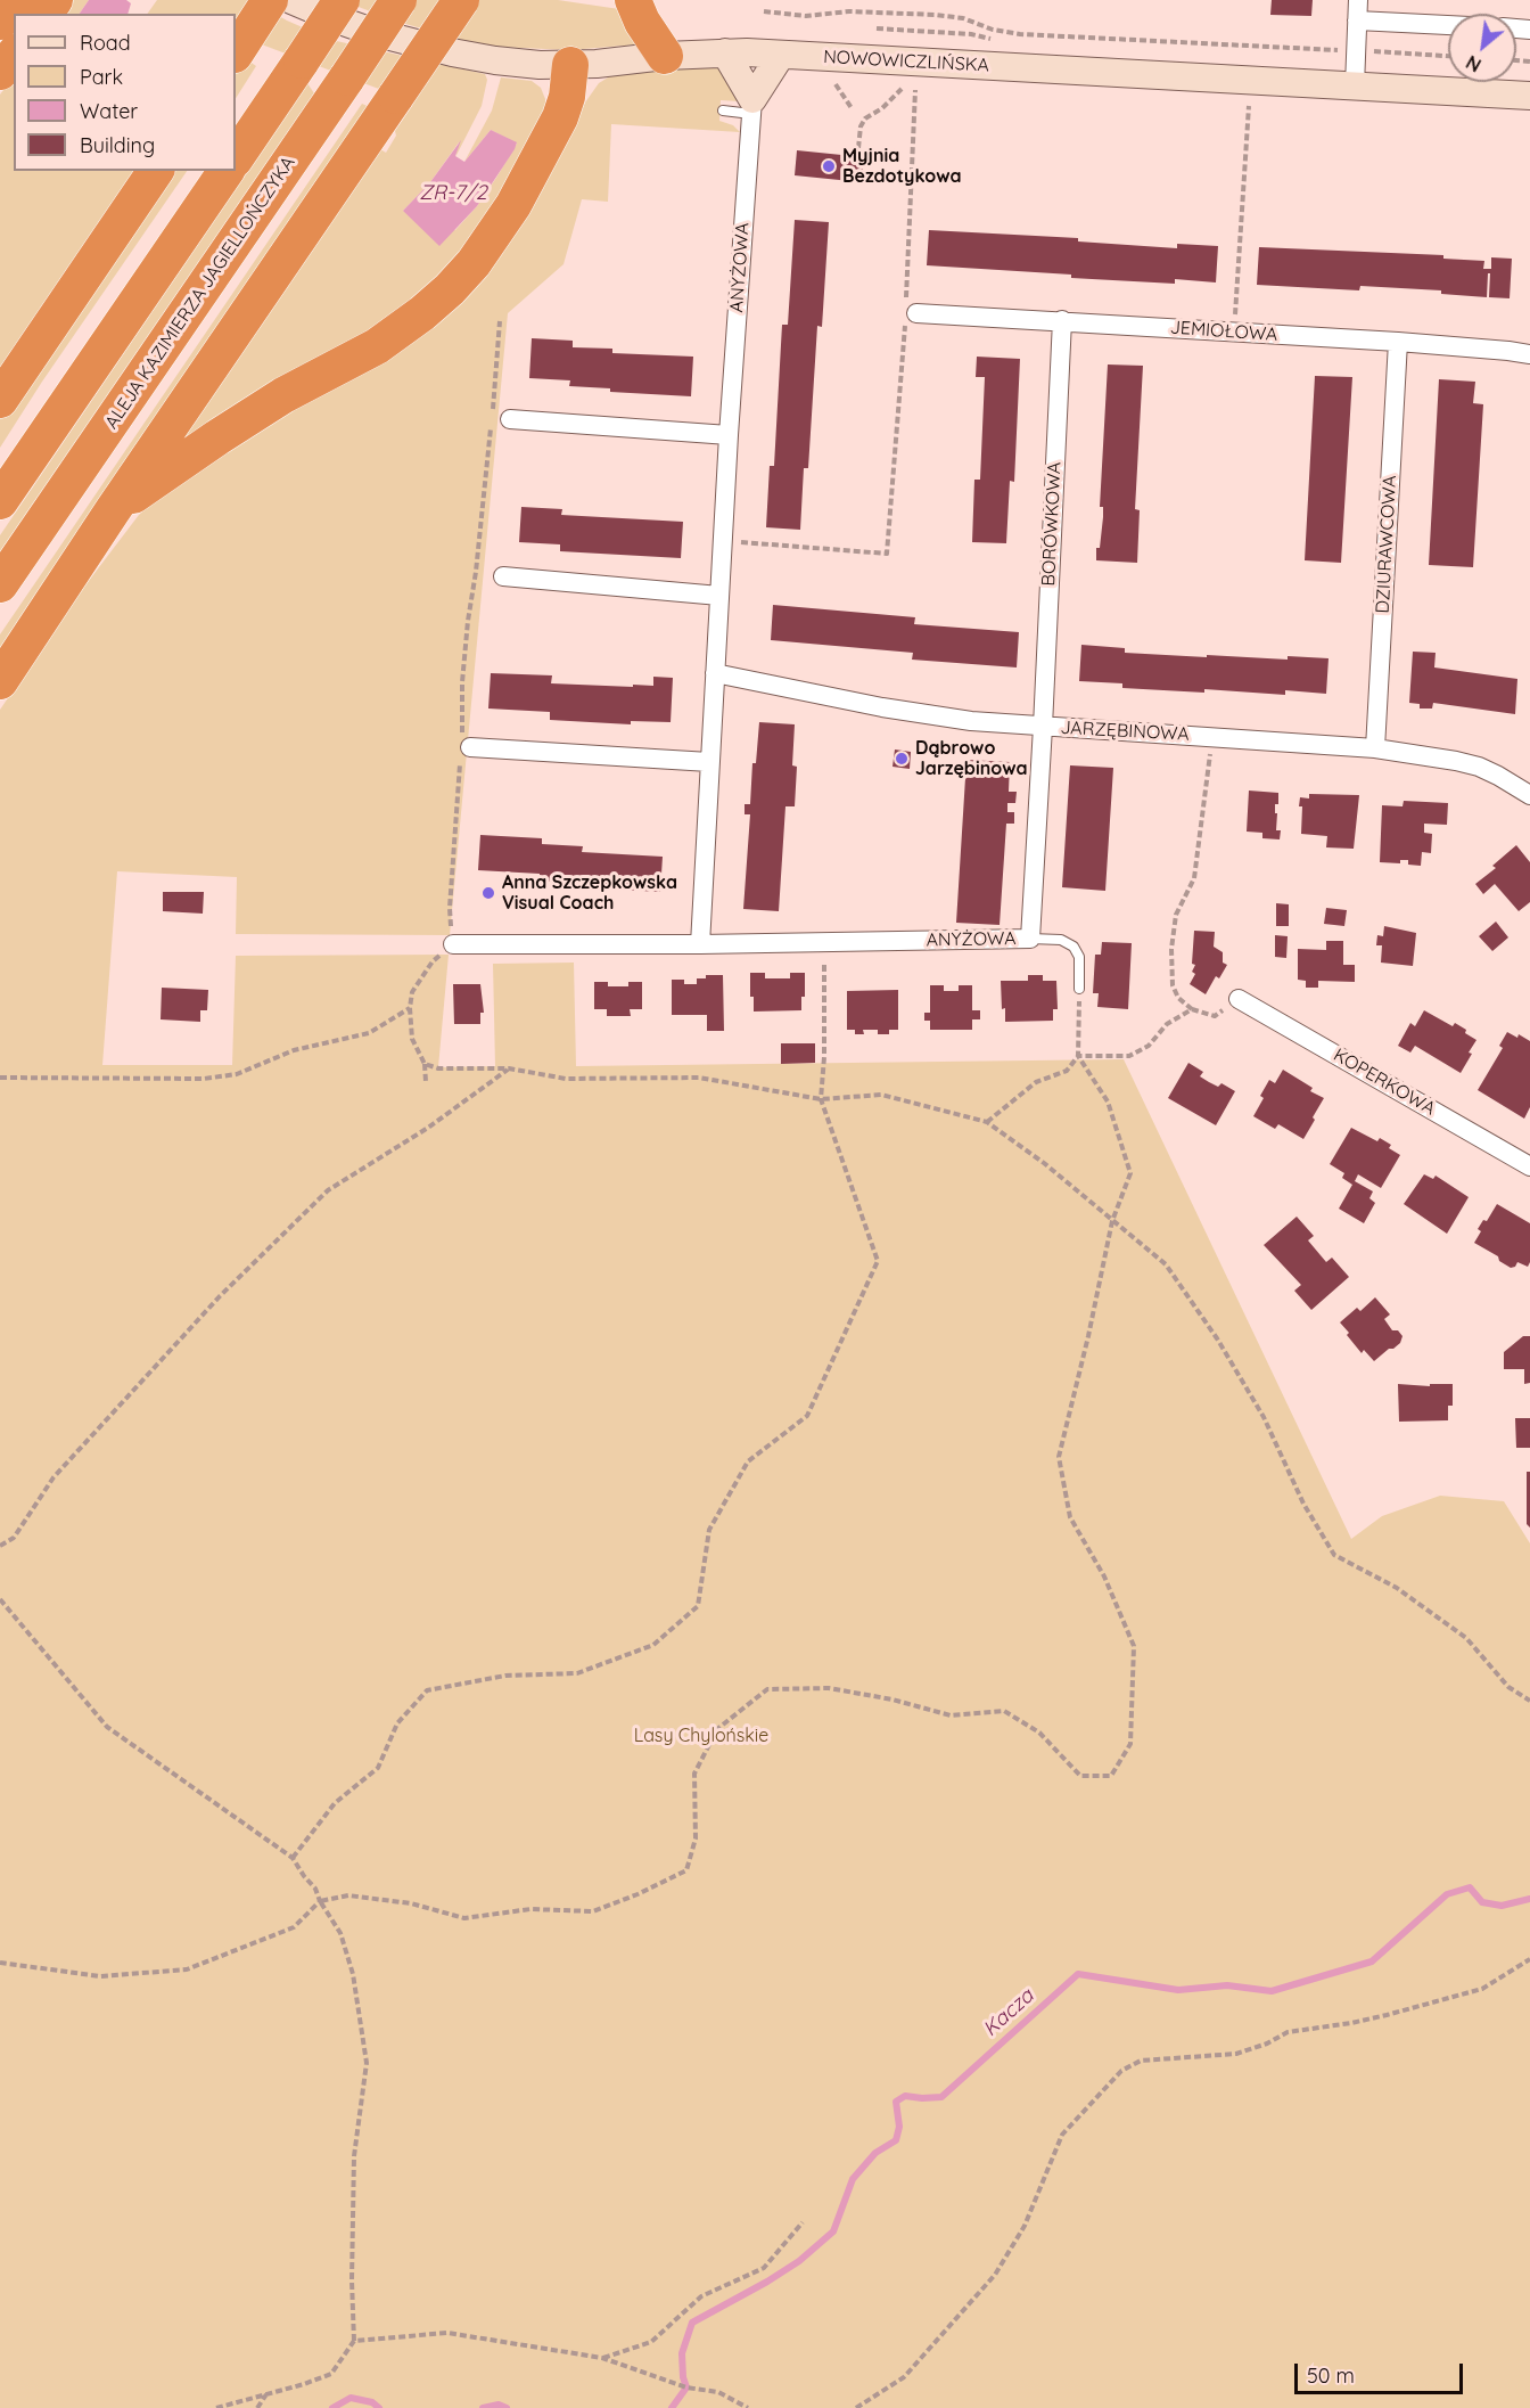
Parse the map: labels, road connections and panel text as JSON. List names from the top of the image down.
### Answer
{
  "streets": {
    "highway": ["ALEJA KAZIMIERZA JAGIELLOŃCZYKA"],
    "street": [
      "NOWOWICZLIŃSKA",
      "ANYŻOWA",
      "JEMIOŁOWA",
      "BORÓWKOWA",
      "DZIURAWCOWA",
      "JARZĘBINOWA",
      "KOPERKOWA"
    ]
  },
  "crossings": [
    ["ANYŻOWA", "BORÓWKOWA"],
    ["ANYŻOWA", "JARZĘBINOWA"],
    ["JEMIOŁOWA", "BORÓWKOWA"],
    ["JEMIOŁOWA", "DZIURAWCOWA"],
    ["BORÓWKOWA", "JARZĘBINOWA"],
    ["DZIURAWCOWA", "JARZĘBINOWA"]
  ],
  "water": ["ZR-7/2", "Kacza"],
  "parks": ["Lasy Chylońskie"],
  "places": ["Myjnia Bezdotykowa", "Dąbrowo Jarzębinowa", "Anna Szczepkowska Visual Coach"],
  "legend": [
    "Road",
    "Park",
    "Water",
    "Building"
  ],
  "scale_bar": "50 m",
  "north": "bottom left"
}
